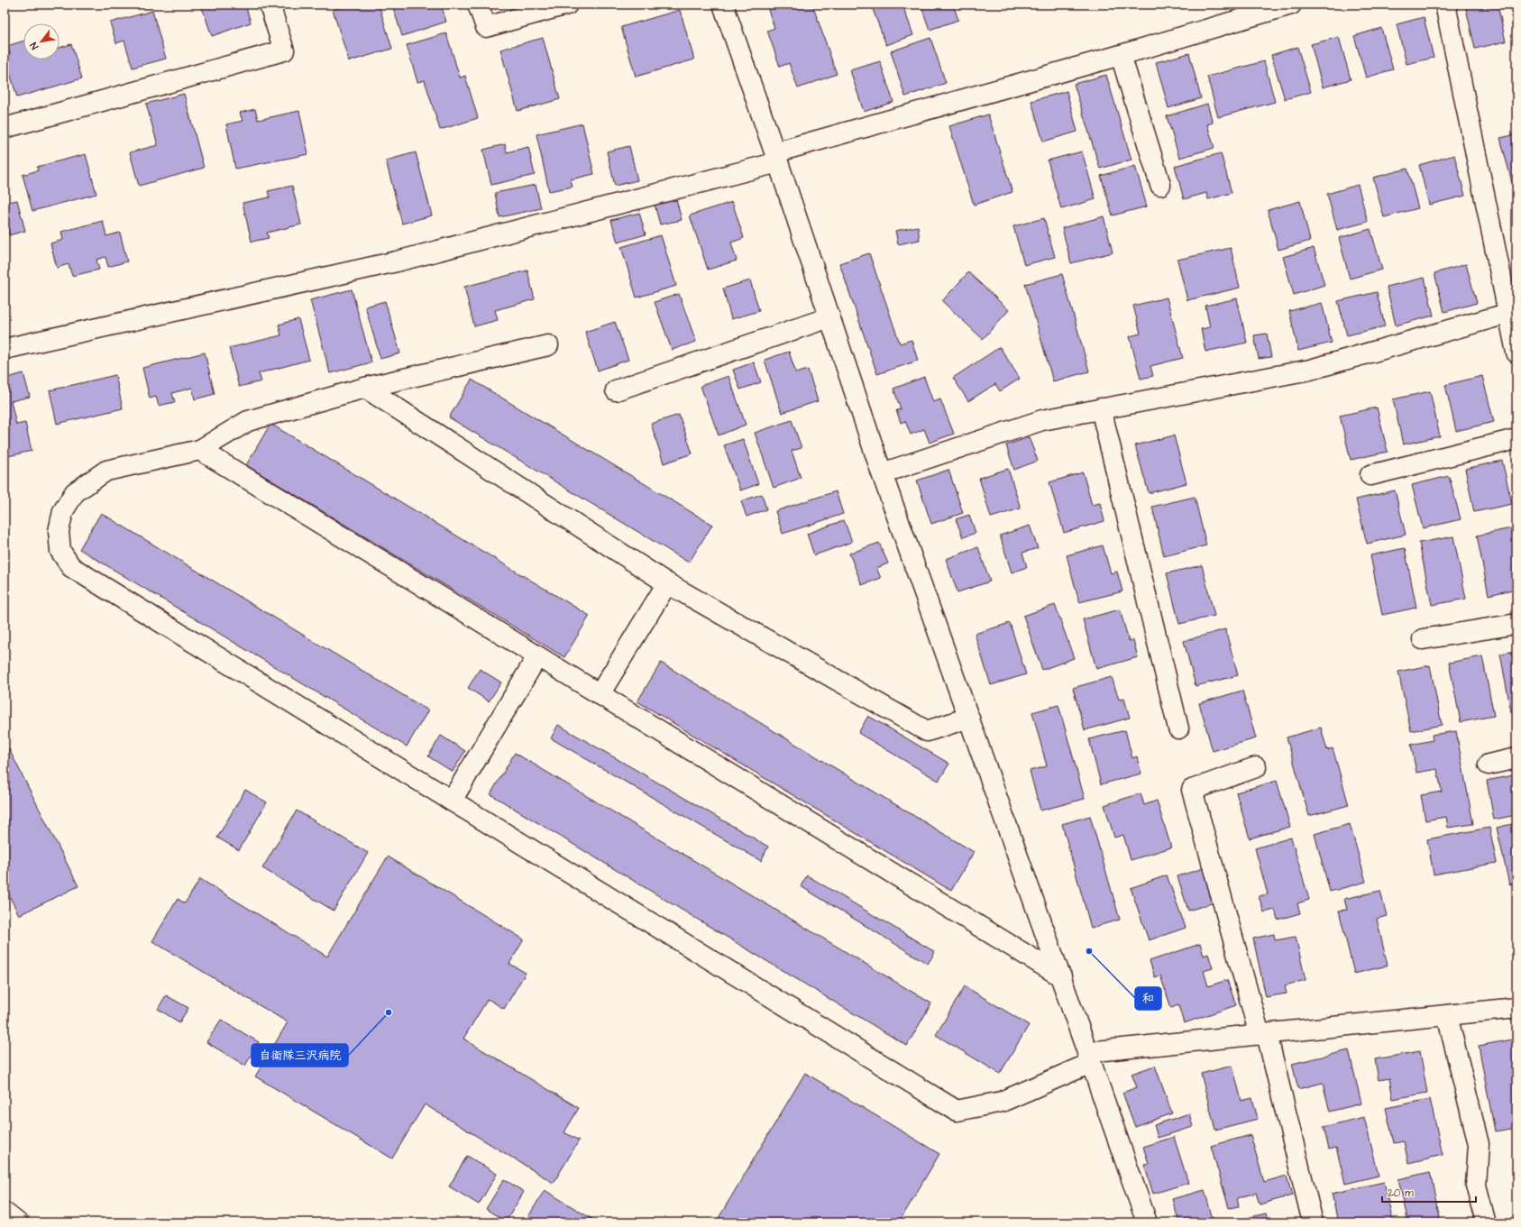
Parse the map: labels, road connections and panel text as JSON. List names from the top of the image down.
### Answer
{
  "places": ["和", "自衛隊三沢病院"],
  "scale_bar": "20 m",
  "north": "bottom left"
}
